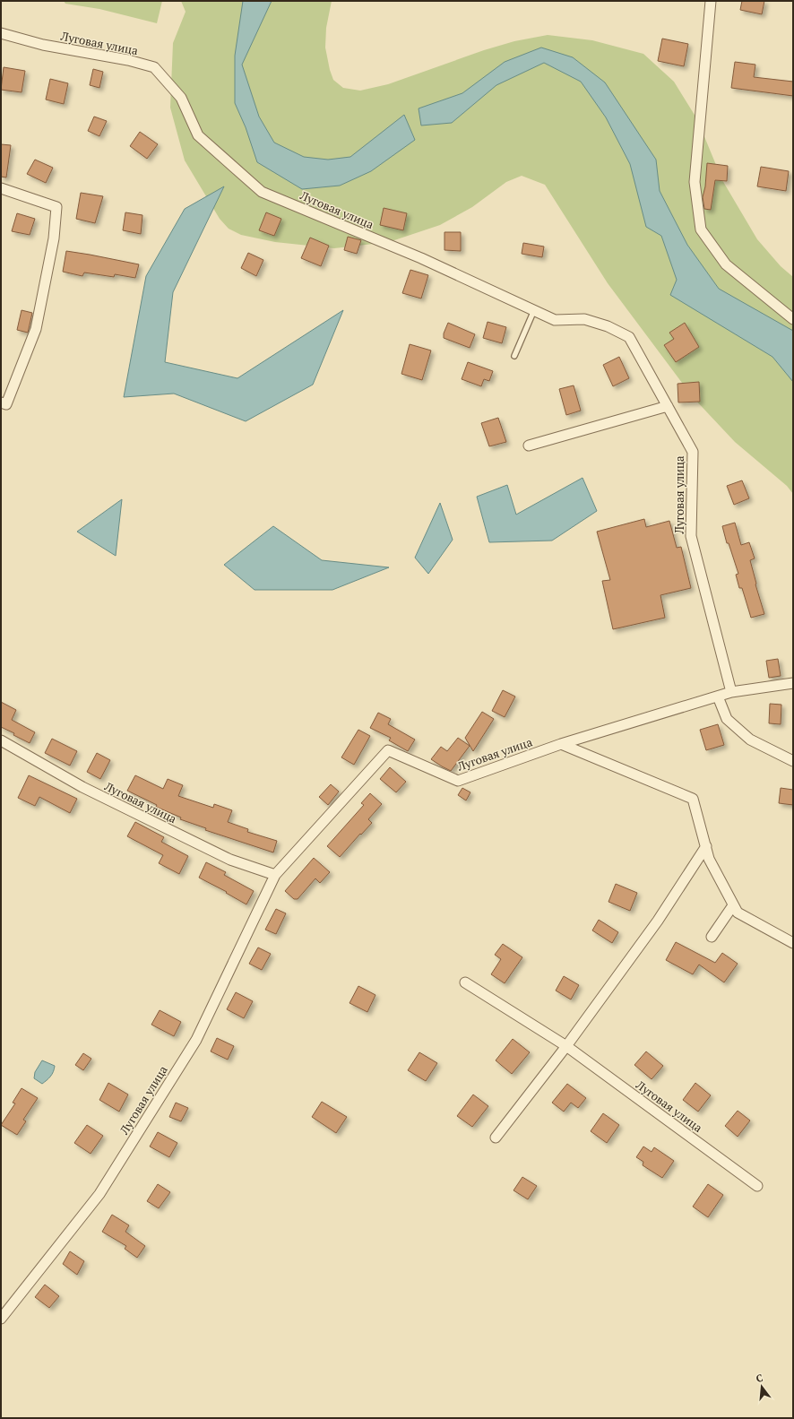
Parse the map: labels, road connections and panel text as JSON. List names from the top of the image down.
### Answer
{
  "streets": {
    "street": ["Луговая улица"]
  },
  "north": "top"
}
